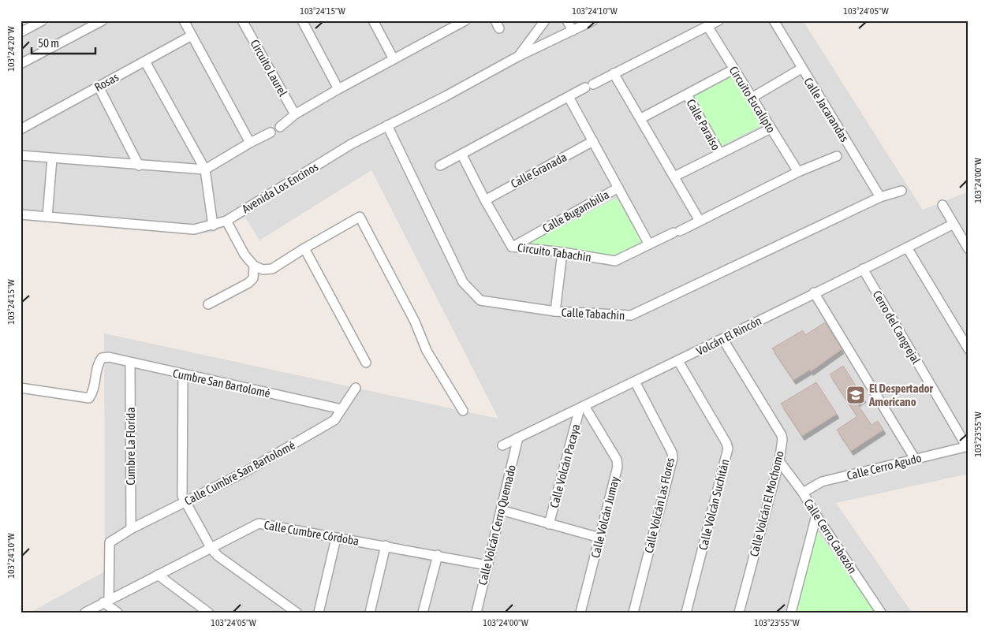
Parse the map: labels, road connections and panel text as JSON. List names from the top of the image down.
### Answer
{
  "streets": {
    "street": [
      "Circuito Laurel",
      "Rosas",
      "Circuito Eucalipto",
      "Calle Jacarandas",
      "Calle Paraíso",
      "Calle Granada",
      "Avenida Los Encinos",
      "Calle Bugambilia",
      "Circuito Tabachin",
      "Calle Tabachín",
      "Cerro del Cangrejal",
      "Volcán El Rincón",
      "Cumbre San Bartolomé",
      "Cumbre La Florida",
      "Calle Volcán Pacaya",
      "Calle Cerro Agudo",
      "Calle Cumbre San Bartolomé",
      "Calle Volcán El Mochomo",
      "Calle Volcán Suchitán",
      "Calle Volcán Las Flores",
      "Calle Volcán Jumay",
      "Calle Volcán Cerro Quemado",
      "Calle Cumbre Córdoba",
      "Calle Cerro Cabezón"
    ]
  },
  "crossings": [
    ["Calle Jacarandas", "Calle Tabachín"],
    ["Calle Granada", "Circuito Tabachin"],
    ["Avenida Los Encinos", "Calle Tabachín"],
    ["Calle Bugambilia", "Circuito Tabachin"],
    ["Cerro del Cangrejal", "Volcán El Rincón"],
    ["Cerro del Cangrejal", "Calle Cerro Agudo"],
    ["Volcán El Rincón", "Calle Volcán Pacaya"],
    ["Volcán El Rincón", "Calle Volcán El Mochomo"],
    ["Volcán El Rincón", "Calle Volcán Suchitán"],
    ["Volcán El Rincón", "Calle Volcán Las Flores"],
    ["Volcán El Rincón", "Calle Volcán Jumay"],
    ["Volcán El Rincón", "Calle Volcán Cerro Quemado"],
    ["Cumbre San Bartolomé", "Cumbre La Florida"],
    ["Cumbre San Bartolomé", "Calle Cumbre San Bartolomé"],
    ["Cumbre La Florida", "Calle Cumbre San Bartolomé"],
    ["Calle Volcán Pacaya", "Calle Volcán Jumay"],
    ["Calle Cerro Agudo", "Calle Cerro Cabezón"],
    ["Calle Cumbre San Bartolomé", "Calle Cumbre Córdoba"],
    ["Calle Volcán El Mochomo", "Calle Cerro Cabezón"],
    ["Calle Volcán Cerro Quemado", "Calle Cumbre Córdoba"]
  ],
  "places": {
    "school or university": ["El Despertador Americano"]
  },
  "scale_bar": "50 m",
  "coordinates": [
    "103°24'15\"W",
    "103°24'10\"W",
    "103°24'05\"W",
    "103°24'20\"W",
    "103°24'00\"W",
    "103°23'55\"W"
  ]
}
